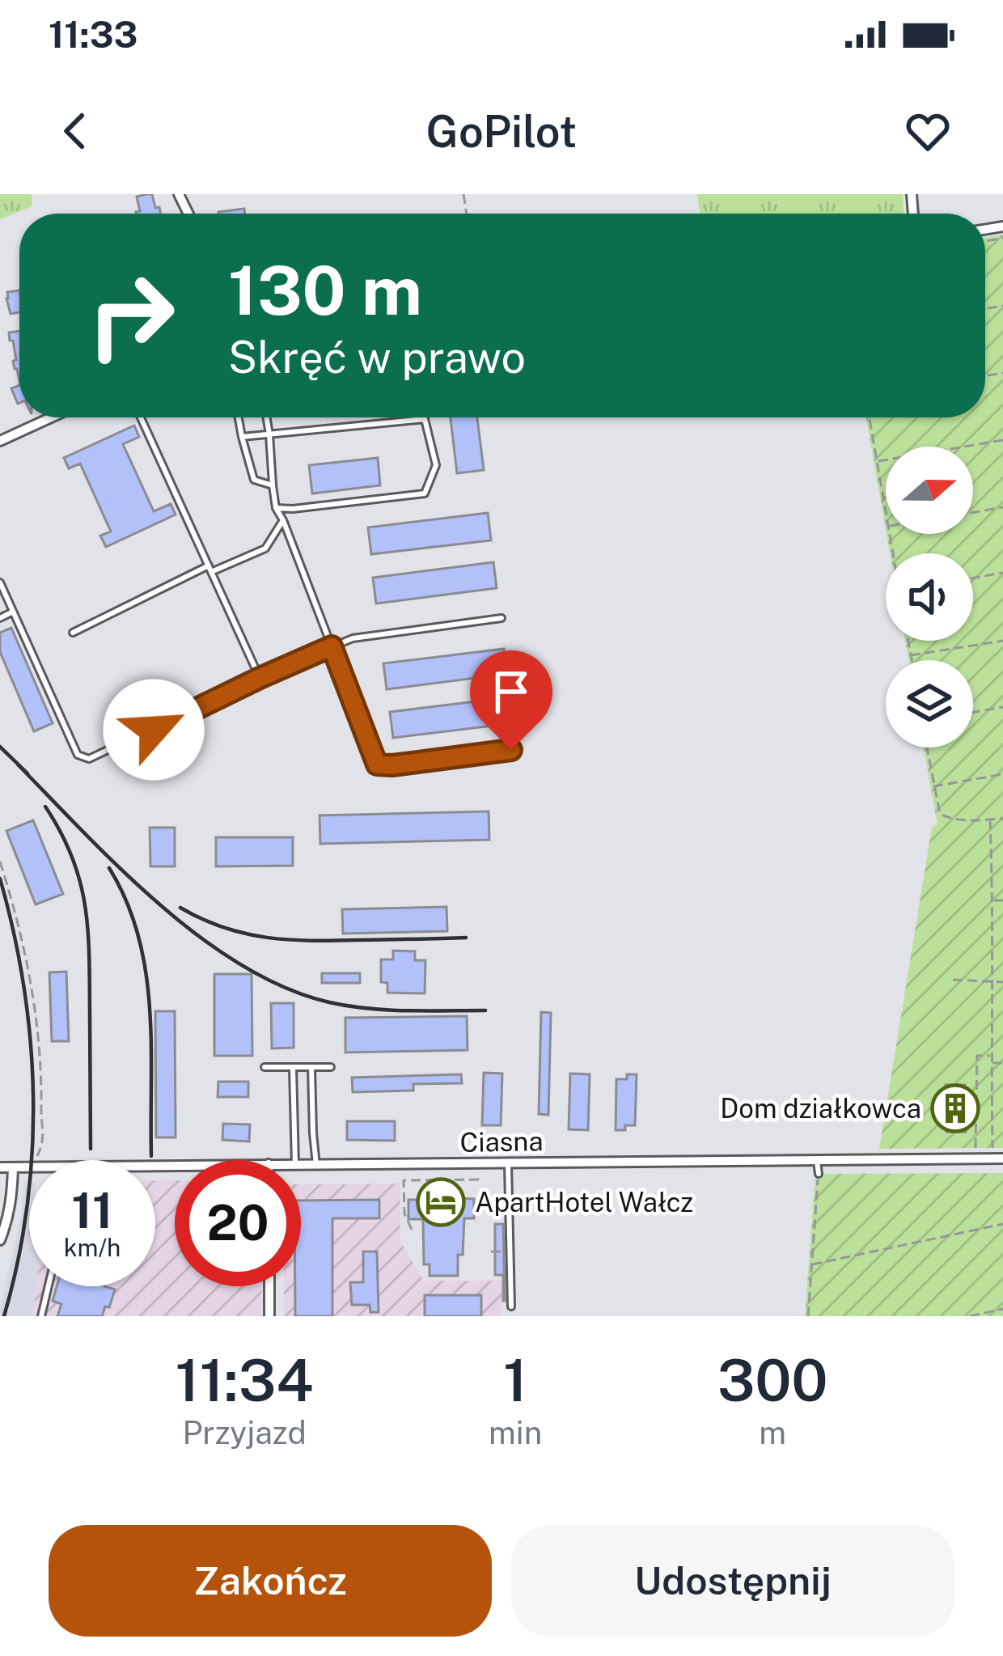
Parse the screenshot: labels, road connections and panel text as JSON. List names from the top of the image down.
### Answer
{
  "streets": {
    "street": ["Ciasna"]
  },
  "places": {
    "building": ["Dom działkowca"],
    "hotel": ["ApartHotel Wałcz"]
  },
  "north": "right",
  "page": {
    "status": "11:33",
    "header": "GoPilot",
    "turn": ["130 m", "Skręć w prawo"],
    "speed": "11 km/h",
    "limit": "20",
    "eta": [
      "11:34",
      "Przyjazd",
      "1",
      "min",
      "300",
      "m"
    ],
    "buttons": ["Zakończ", "Udostępnij"]
  }
}
